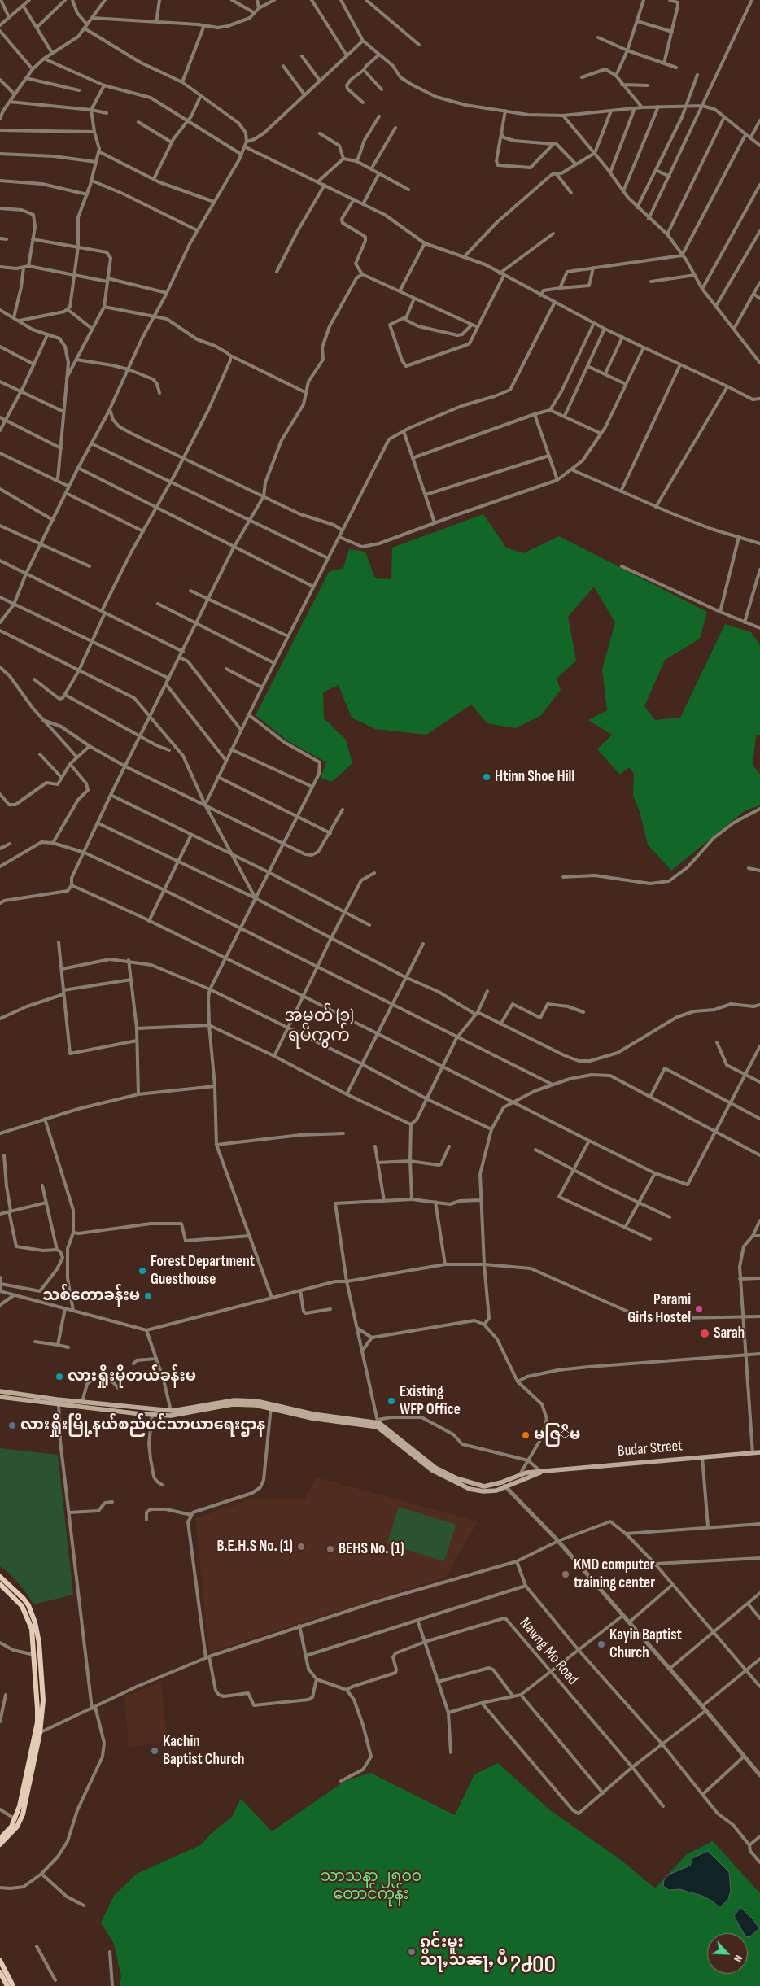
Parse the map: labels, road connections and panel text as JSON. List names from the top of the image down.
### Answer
{
  "streets": {
    "main road": ["Budar Street"],
    "street": ["Nawng Mo Road"]
  },
  "districts": ["အမှတ် (၁) ရပ်ကွက်"],
  "parks": ["သာသနာ ၂၅၀၀ တောင်ကုန်း"],
  "places": [
    "Htinn Shoe Hill",
    "Forest Department Guesthouse",
    "သစ်တောခန်းမ",
    "Parami Girls Hostel",
    "Sarah",
    "လားရှိုးမိုတယ်ခန်းမ",
    "Existing WFP Office",
    "လားရှိုးမြို့နယ်စည်ပင်သာယာရေးဌာန",
    "မဇြ်ိမ",
    "B.E.H.S No. (1)",
    "BEHS No. (1)",
    "KMD computer training center",
    "Kayin Baptist Church",
    "Kachin Baptist Church",
    "ၵွင်းမူး သႃႇသၼႃႇ ပီ ႒႕႐႐"
  ],
  "north": "bottom right"
}
